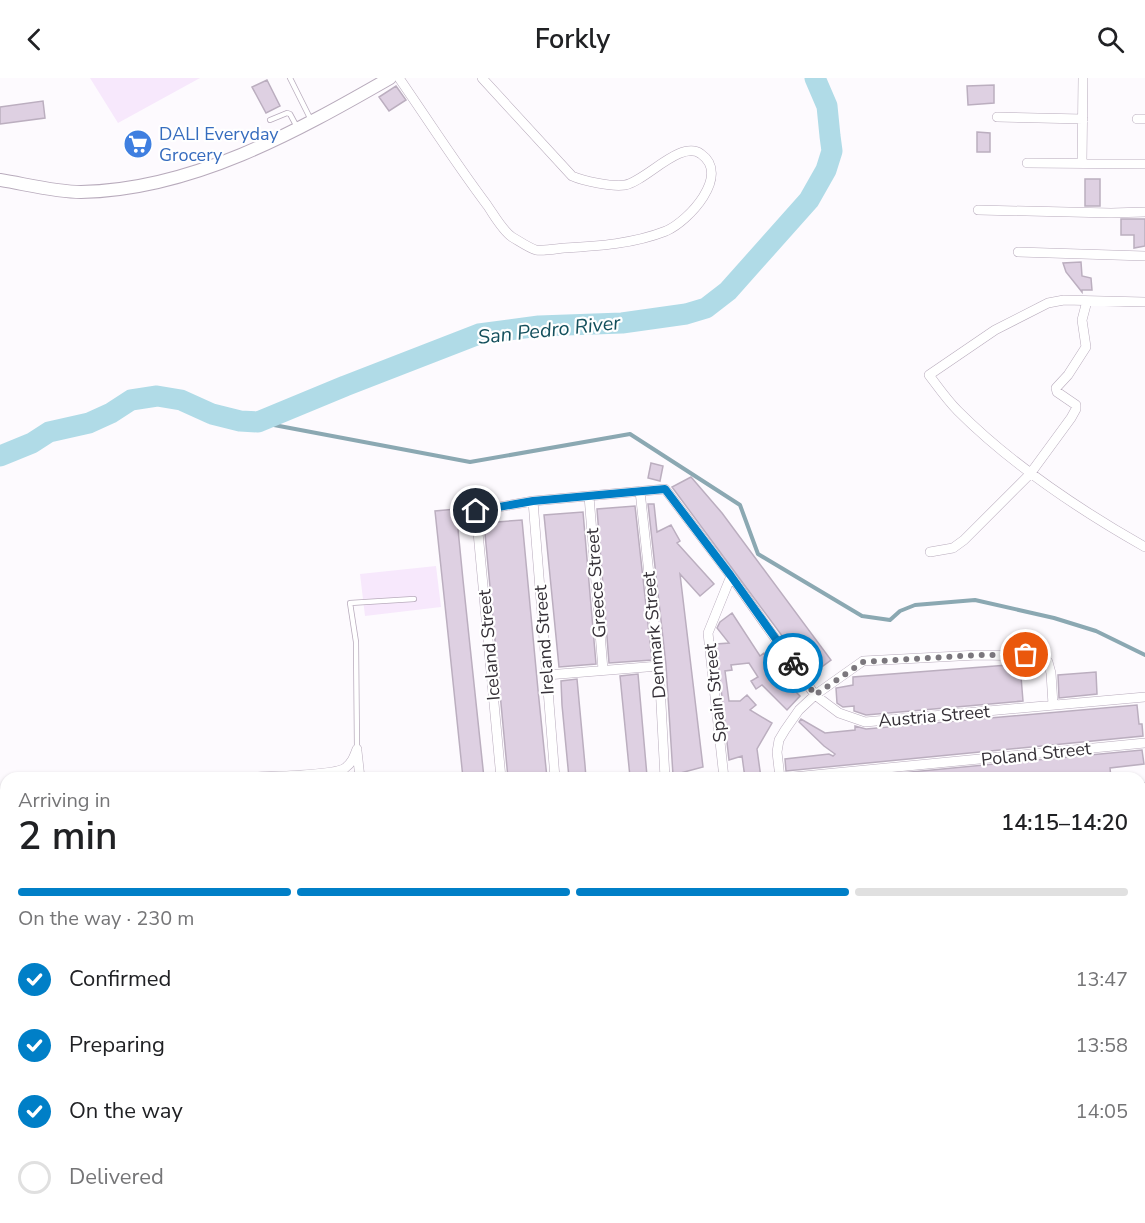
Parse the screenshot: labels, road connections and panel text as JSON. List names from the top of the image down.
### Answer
{
  "streets": {
    "street": [
      "Greece Street",
      "Denmark Street",
      "Ireland Street",
      "Iceland Street",
      "Spain Street",
      "Austria Street",
      "Poland Street"
    ]
  },
  "crossings": [
    ["Greece Street", "Austria Street"],
    ["Denmark Street", "Austria Street"],
    ["Ireland Street", "Austria Street"],
    ["Iceland Street", "Austria Street"],
    ["Spain Street", "Austria Street"]
  ],
  "water": ["San Pedro River"],
  "places": {
    "supermarket": ["DALI Everyday Grocery"]
  },
  "page": {
    "header": "Forkly",
    "heading": ["2 min", "Arriving in", "14:15–14:20"],
    "bar": "On the way · 230 m",
    "list": [
      ["Confirmed", "13:47"],
      ["Preparing", "13:58"],
      ["On the way", "14:05"],
      "Delivered"
    ]
  }
}
